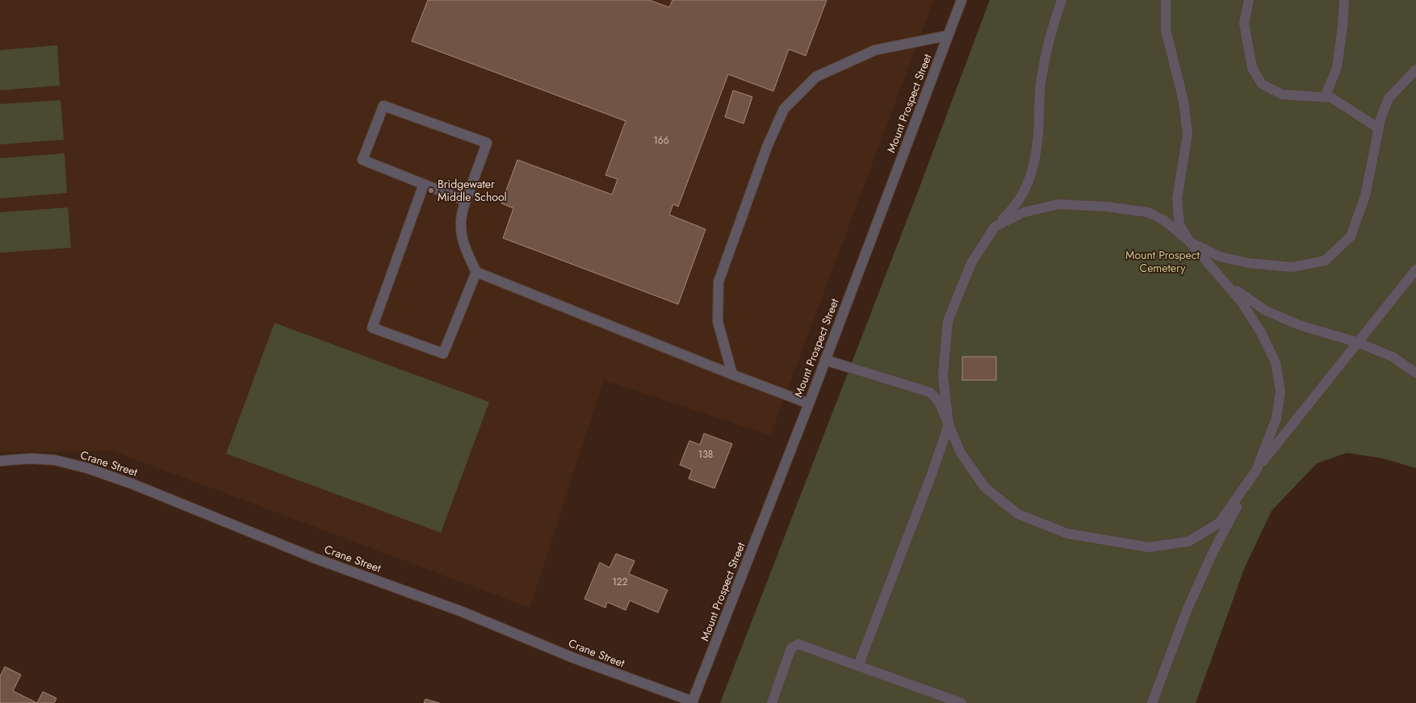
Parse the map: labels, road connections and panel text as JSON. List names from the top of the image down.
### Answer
{
  "streets": {
    "street": ["Mount Prospect Street", "Crane Street"]
  },
  "crossings": [
    ["Mount Prospect Street", "Crane Street"]
  ],
  "parks": ["Mount Prospect Cemetery"],
  "places": ["Bridgewater Middle School"],
  "house_numbers": ["166", "138", "122"]
}
